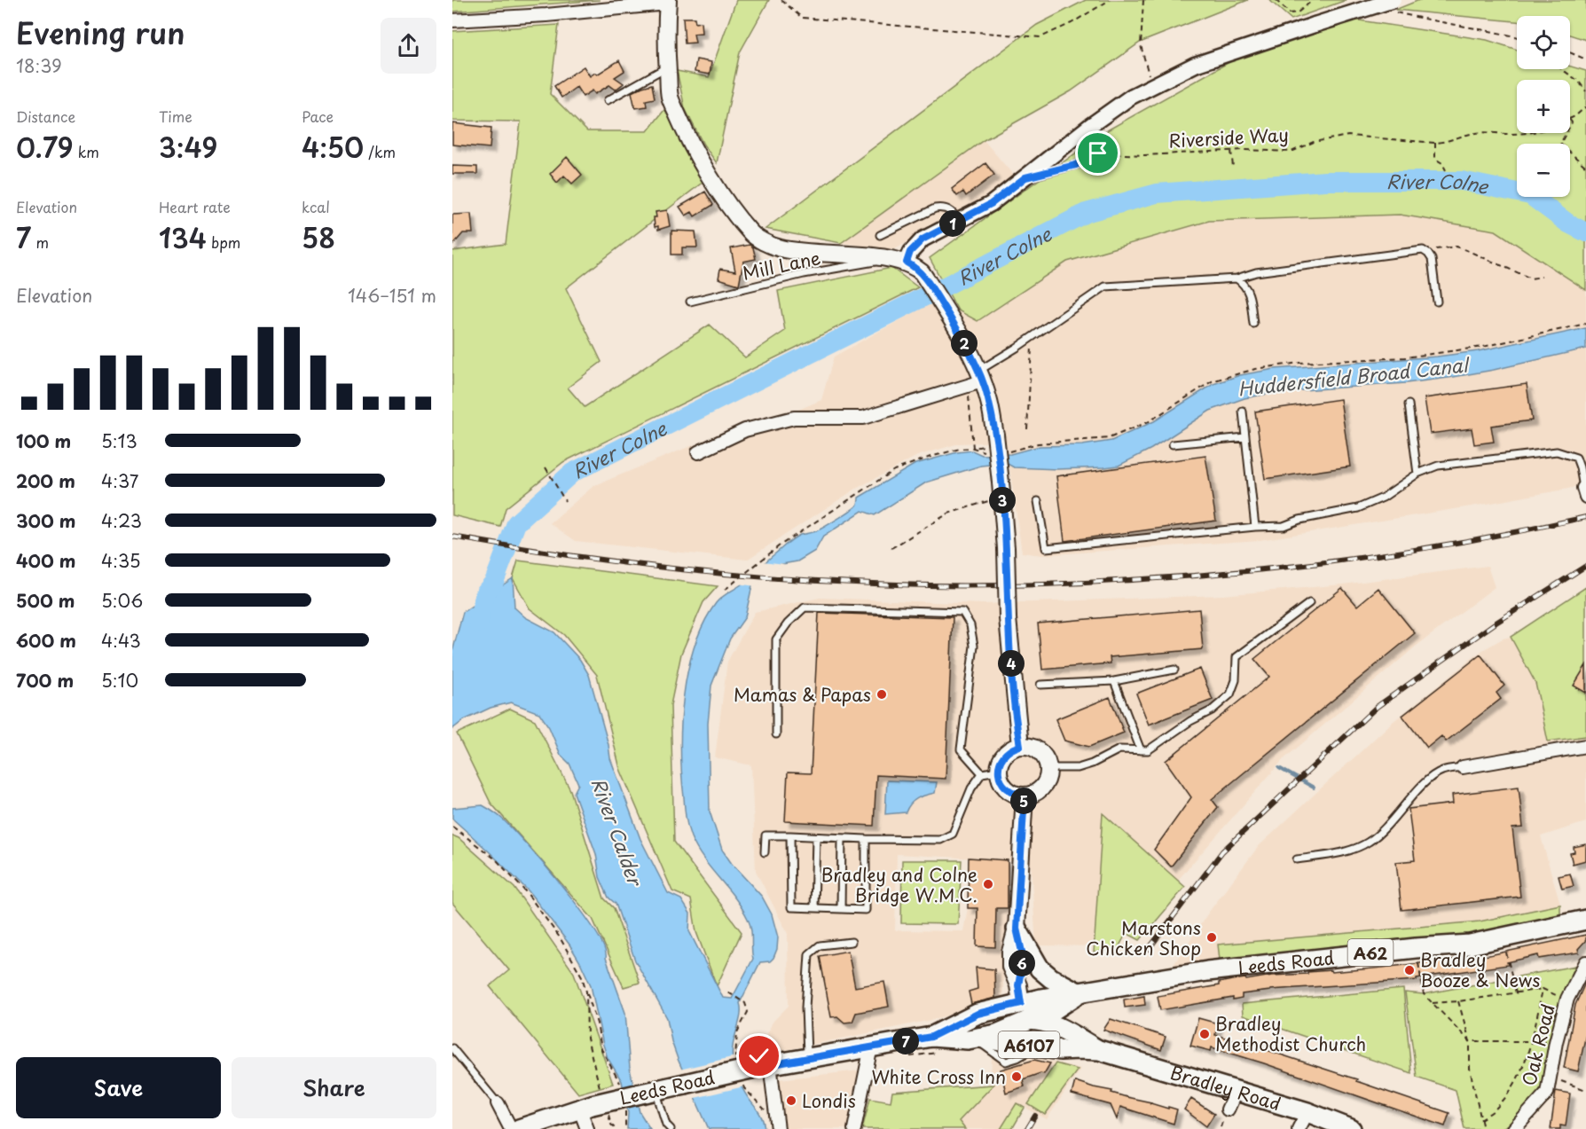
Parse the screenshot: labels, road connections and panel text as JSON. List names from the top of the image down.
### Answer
{
  "streets": {
    "main road": [
      "A62",
      "Leeds Road",
      "A6107",
      "Bradley Road"
    ],
    "street": ["Oak Road"],
    "lane": ["Mill Lane"],
    "path": ["Riverside Way"]
  },
  "crossings": [
    ["A62", "Leeds Road"],
    ["Leeds Road", "A6107"],
    ["Leeds Road", "Bradley Road"]
  ],
  "water": ["River Colne", "Huddersfield Broad Canal", "River Calder"],
  "places": [
    "Mamas & Papas",
    "Bradley and Colne Bridge W.M.C.",
    "Marstons Chicken Shop",
    "Bradley Booze & News",
    "Bradley Methodist Church",
    "White Cross Inn",
    "Londis"
  ],
  "page": {
    "heading": ["Evening run", "18:39"],
    "map_buttons": ["+", "−"],
    "stats": [
      ["Distance", "0.79 km"],
      ["Time", "3:49"],
      ["Pace", "4:50 /km"],
      ["Elevation", "7 m"],
      ["Heart rate", "134 bpm"],
      ["kcal", "58"]
    ],
    "pins": [
      "1",
      "2",
      "3",
      "4",
      "5",
      "6",
      "7"
    ],
    "chart": ["Elevation", "146–151 m"],
    "list": [
      {
        "name": "100 m",
        "note": "5:13"
      },
      {
        "name": "200 m",
        "note": "4:37"
      },
      {
        "name": "300 m",
        "note": "4:23"
      },
      {
        "name": "400 m",
        "note": "4:35"
      },
      {
        "name": "500 m",
        "note": "5:06"
      },
      {
        "name": "600 m",
        "note": "4:43"
      },
      {
        "name": "700 m",
        "note": "5:10"
      }
    ],
    "buttons": ["Save", "Share"]
  }
}
